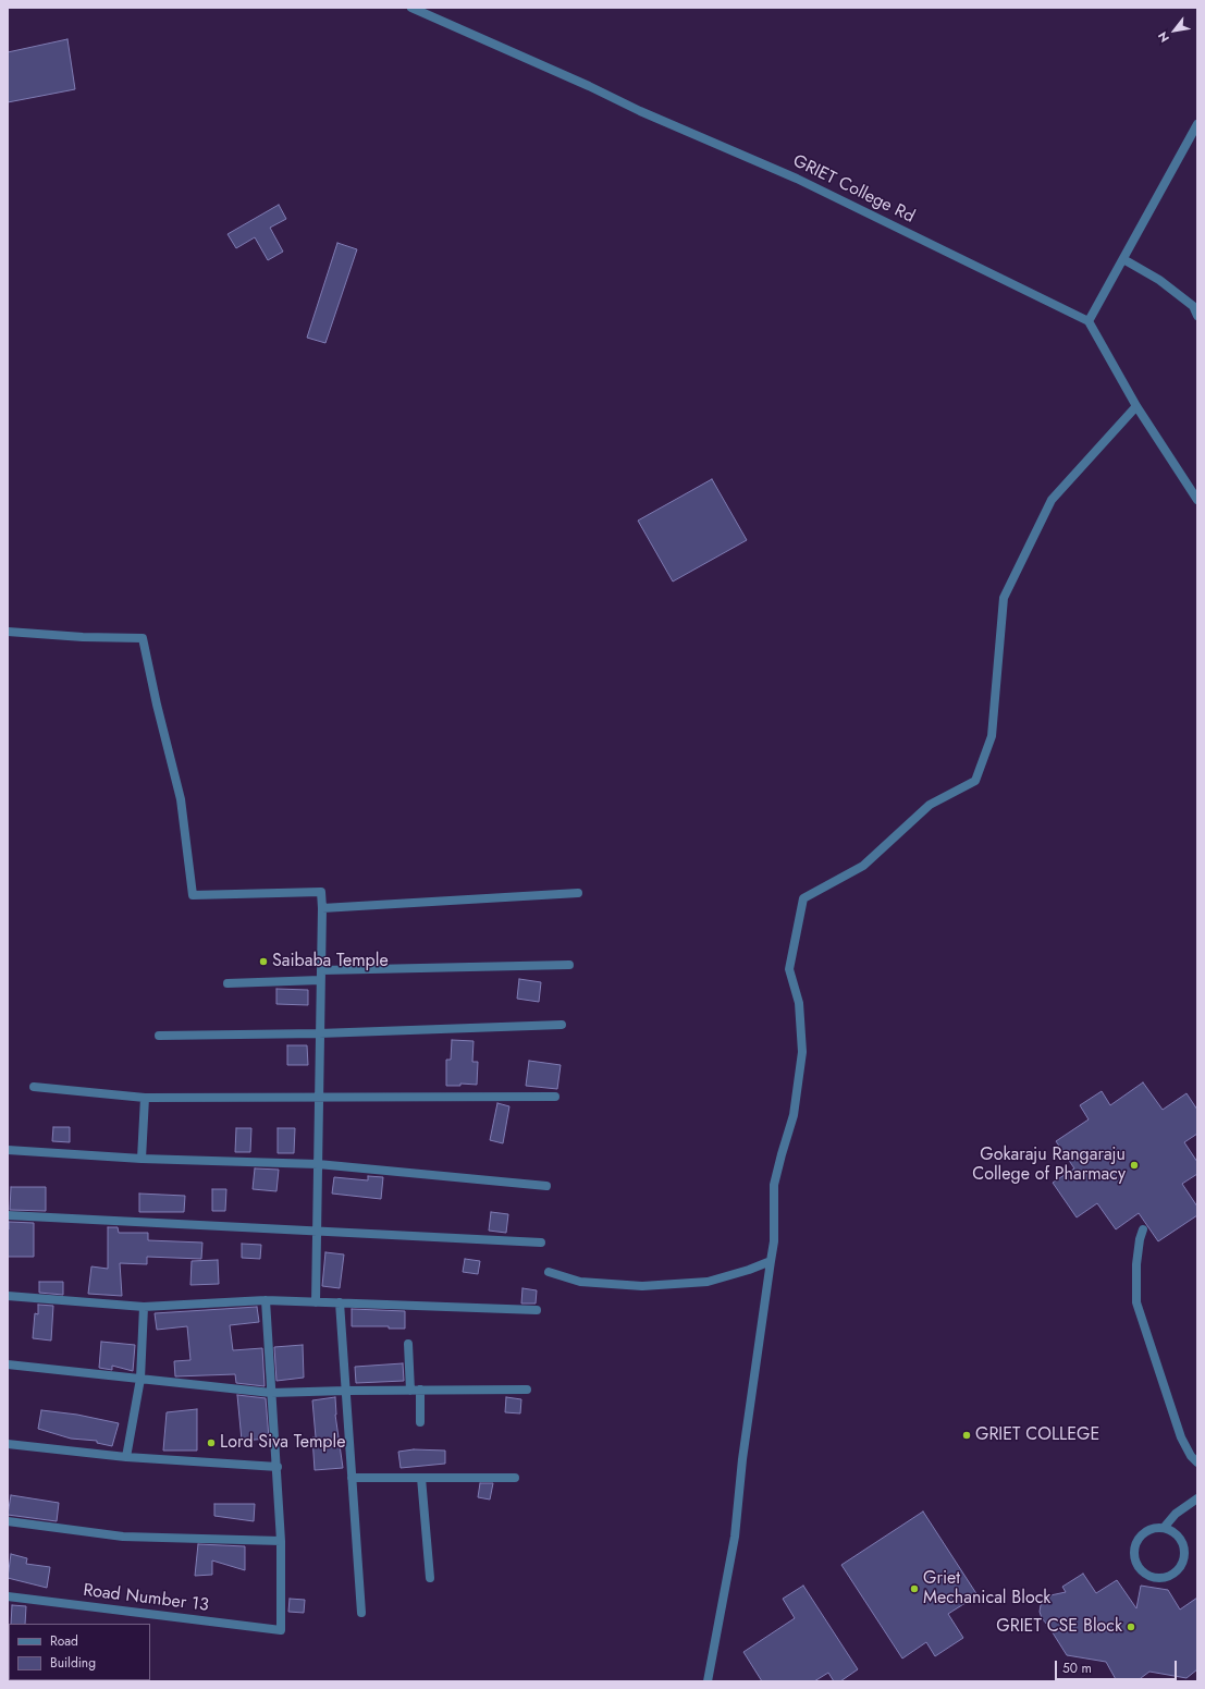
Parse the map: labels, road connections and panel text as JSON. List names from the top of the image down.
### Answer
{
  "streets": {
    "street": ["GRIET College Rd", "Road Number 13"]
  },
  "places": [
    "Saibaba Temple",
    "Gokaraju Rangaraju College of Pharmacy",
    "GRIET COLLEGE",
    "Lord Siva Temple",
    "Griet Mechanical Block",
    "GRIET CSE Block"
  ],
  "legend": ["Road", "Building"],
  "scale_bar": "50 m",
  "north": "bottom left"
}
